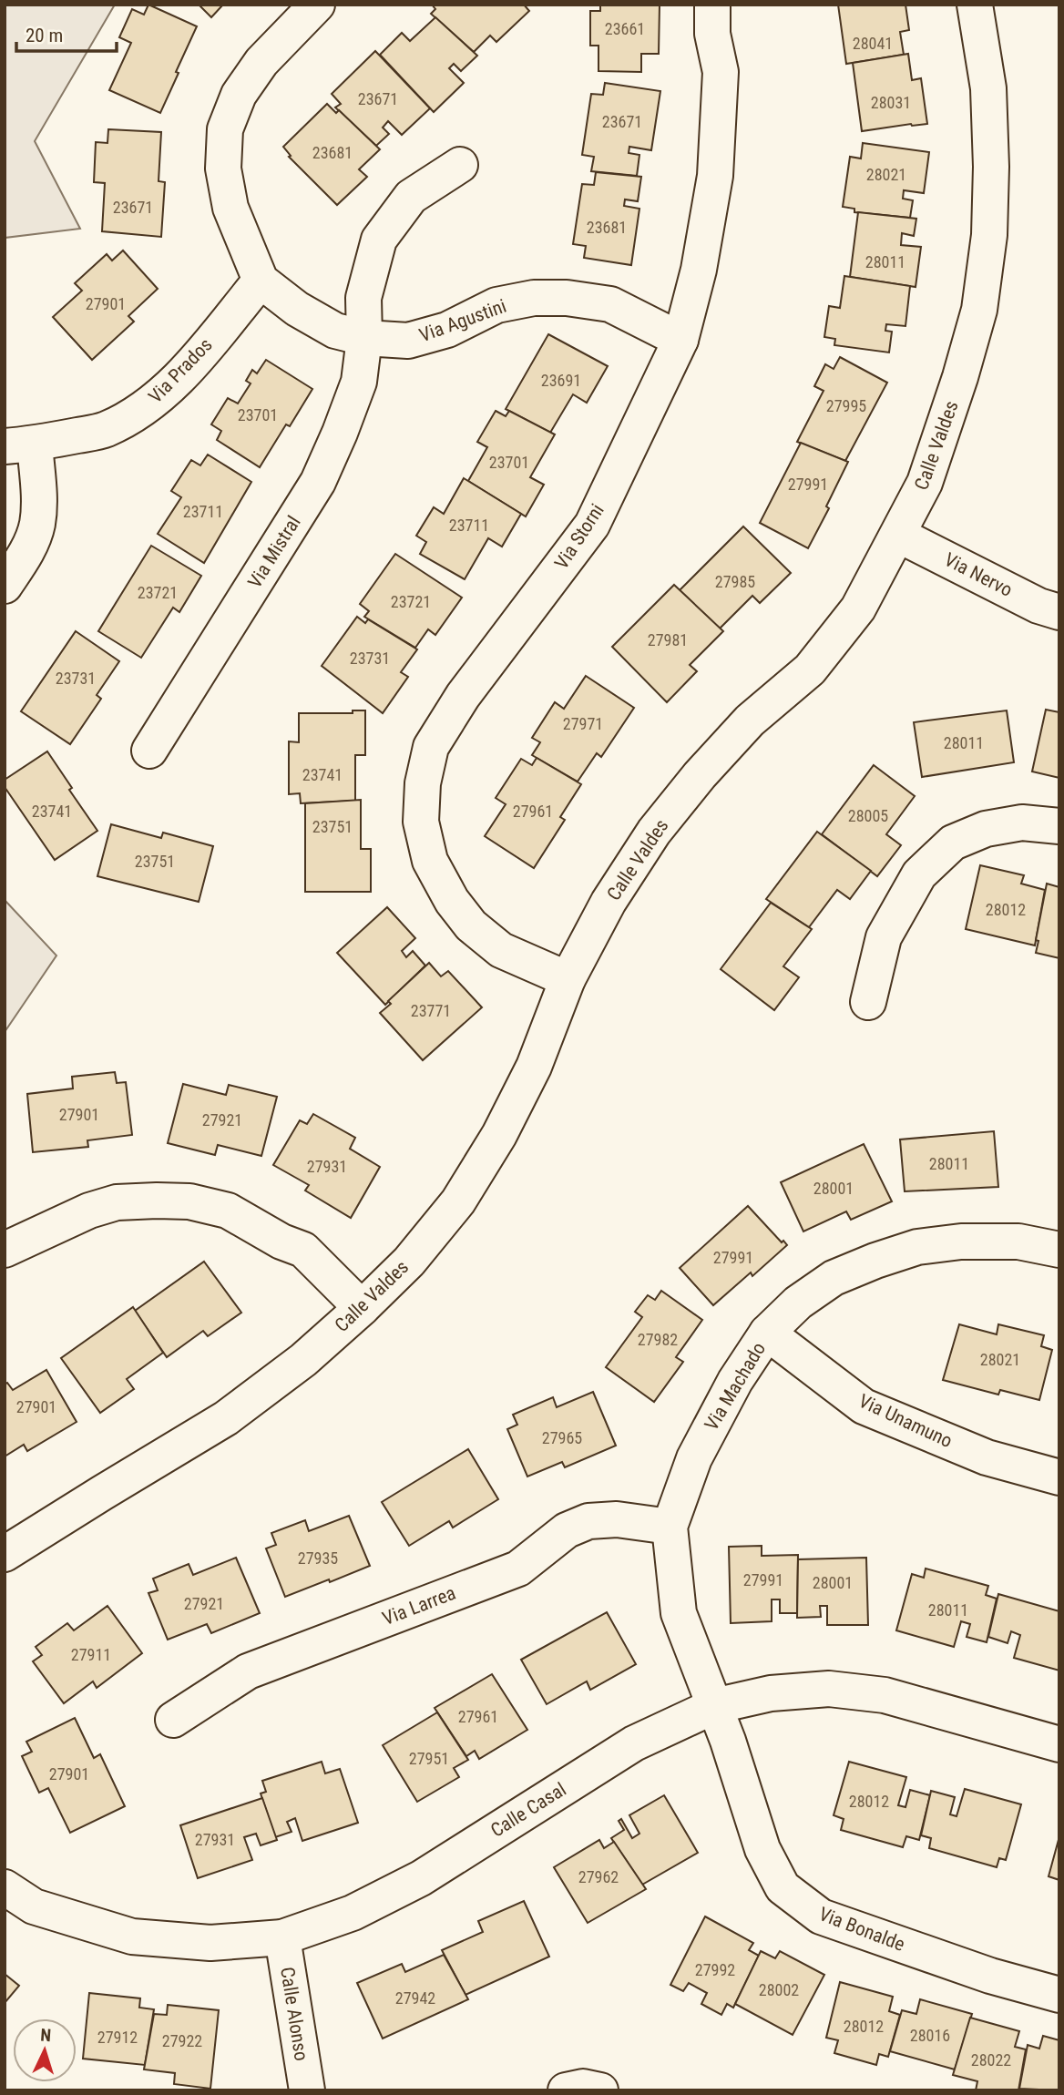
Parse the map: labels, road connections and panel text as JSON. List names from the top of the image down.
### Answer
{
  "streets": {
    "street": [
      "Via Agustini",
      "Via Prados",
      "Calle Valdes",
      "Via Storni",
      "Via Mistral",
      "Via Nervo",
      "Via Machado",
      "Via Unamuno",
      "Via Larrea",
      "Calle Casal",
      "Via Bonalde",
      "Calle Alonso"
    ]
  },
  "crossings": [
    ["Via Agustini", "Via Prados"],
    ["Via Agustini", "Via Storni"],
    ["Via Agustini", "Via Mistral"],
    ["Calle Valdes", "Via Storni"],
    ["Calle Valdes", "Via Nervo"],
    ["Via Machado", "Via Unamuno"],
    ["Via Machado", "Via Larrea"],
    ["Via Machado", "Calle Casal"],
    ["Via Machado", "Via Bonalde"],
    ["Calle Casal", "Via Bonalde"],
    ["Calle Casal", "Calle Alonso"]
  ],
  "house_numbers": [
    "23661",
    "28041",
    "23671",
    "28031",
    "23671",
    "23681",
    "28021",
    "23671",
    "23681",
    "28011",
    "27901",
    "23691",
    "27995",
    "23701",
    "23701",
    "27991",
    "23711",
    "23711",
    "27985",
    "23721",
    "23721",
    "27981",
    "23731",
    "23731",
    "27971",
    "28011",
    "23741",
    "23741",
    "27961",
    "28005",
    "23751",
    "23751",
    "28012",
    "23771",
    "27901",
    "27921",
    "28011",
    "27931",
    "28001",
    "27991",
    "27982",
    "28021",
    "27901",
    "27965",
    "27935",
    "27991",
    "28001",
    "27921",
    "28011",
    "27911",
    "27961",
    "27951",
    "27901",
    "28012",
    "27931",
    "27962",
    "27992",
    "28002",
    "27942",
    "28012",
    "28016",
    "27912",
    "27922",
    "28022"
  ],
  "scale_bar": "20 m",
  "north": "top"
}
